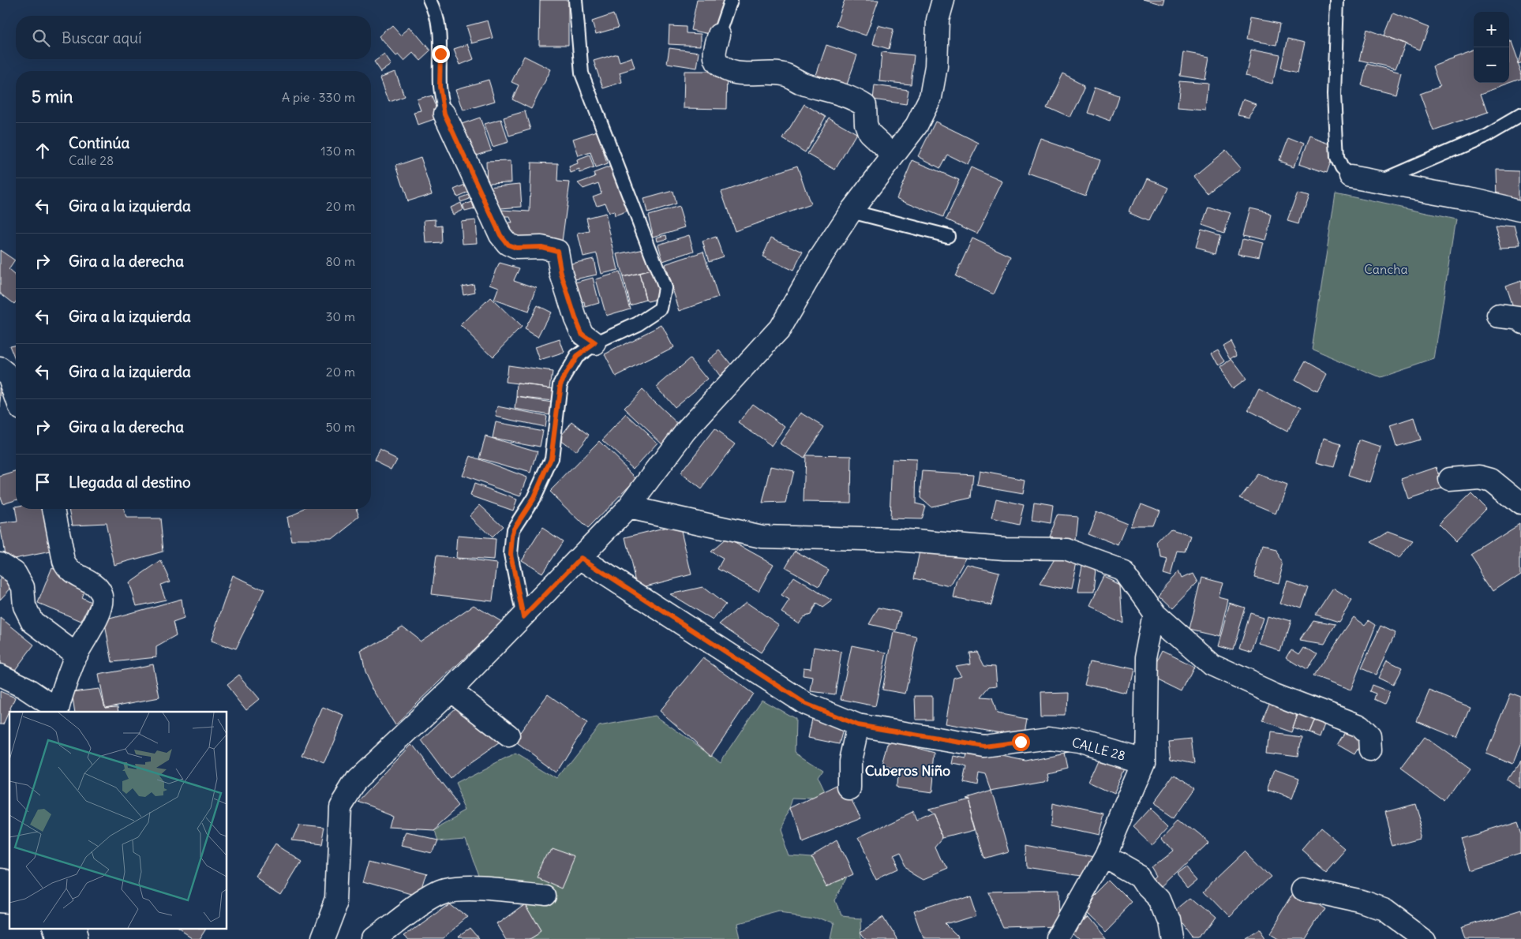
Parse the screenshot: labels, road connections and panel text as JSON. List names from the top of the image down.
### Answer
{
  "streets": {
    "street": ["CALLE 28"]
  },
  "districts": ["Cuberos Niño"],
  "parks": ["Cancha"],
  "page": {
    "map_buttons": ["+", "−"],
    "search": "Buscar aquí",
    "heading": ["5 min", "A pie · 330 m"],
    "list": [
      ["Continúa", "Calle 28", "130 m"],
      ["Gira a la izquierda", "20 m"],
      ["Gira a la derecha", "80 m"],
      ["Gira a la izquierda", "30 m"],
      ["Gira a la izquierda", "20 m"],
      ["Gira a la derecha", "50 m"],
      "Llegada al destino"
    ]
  }
}
